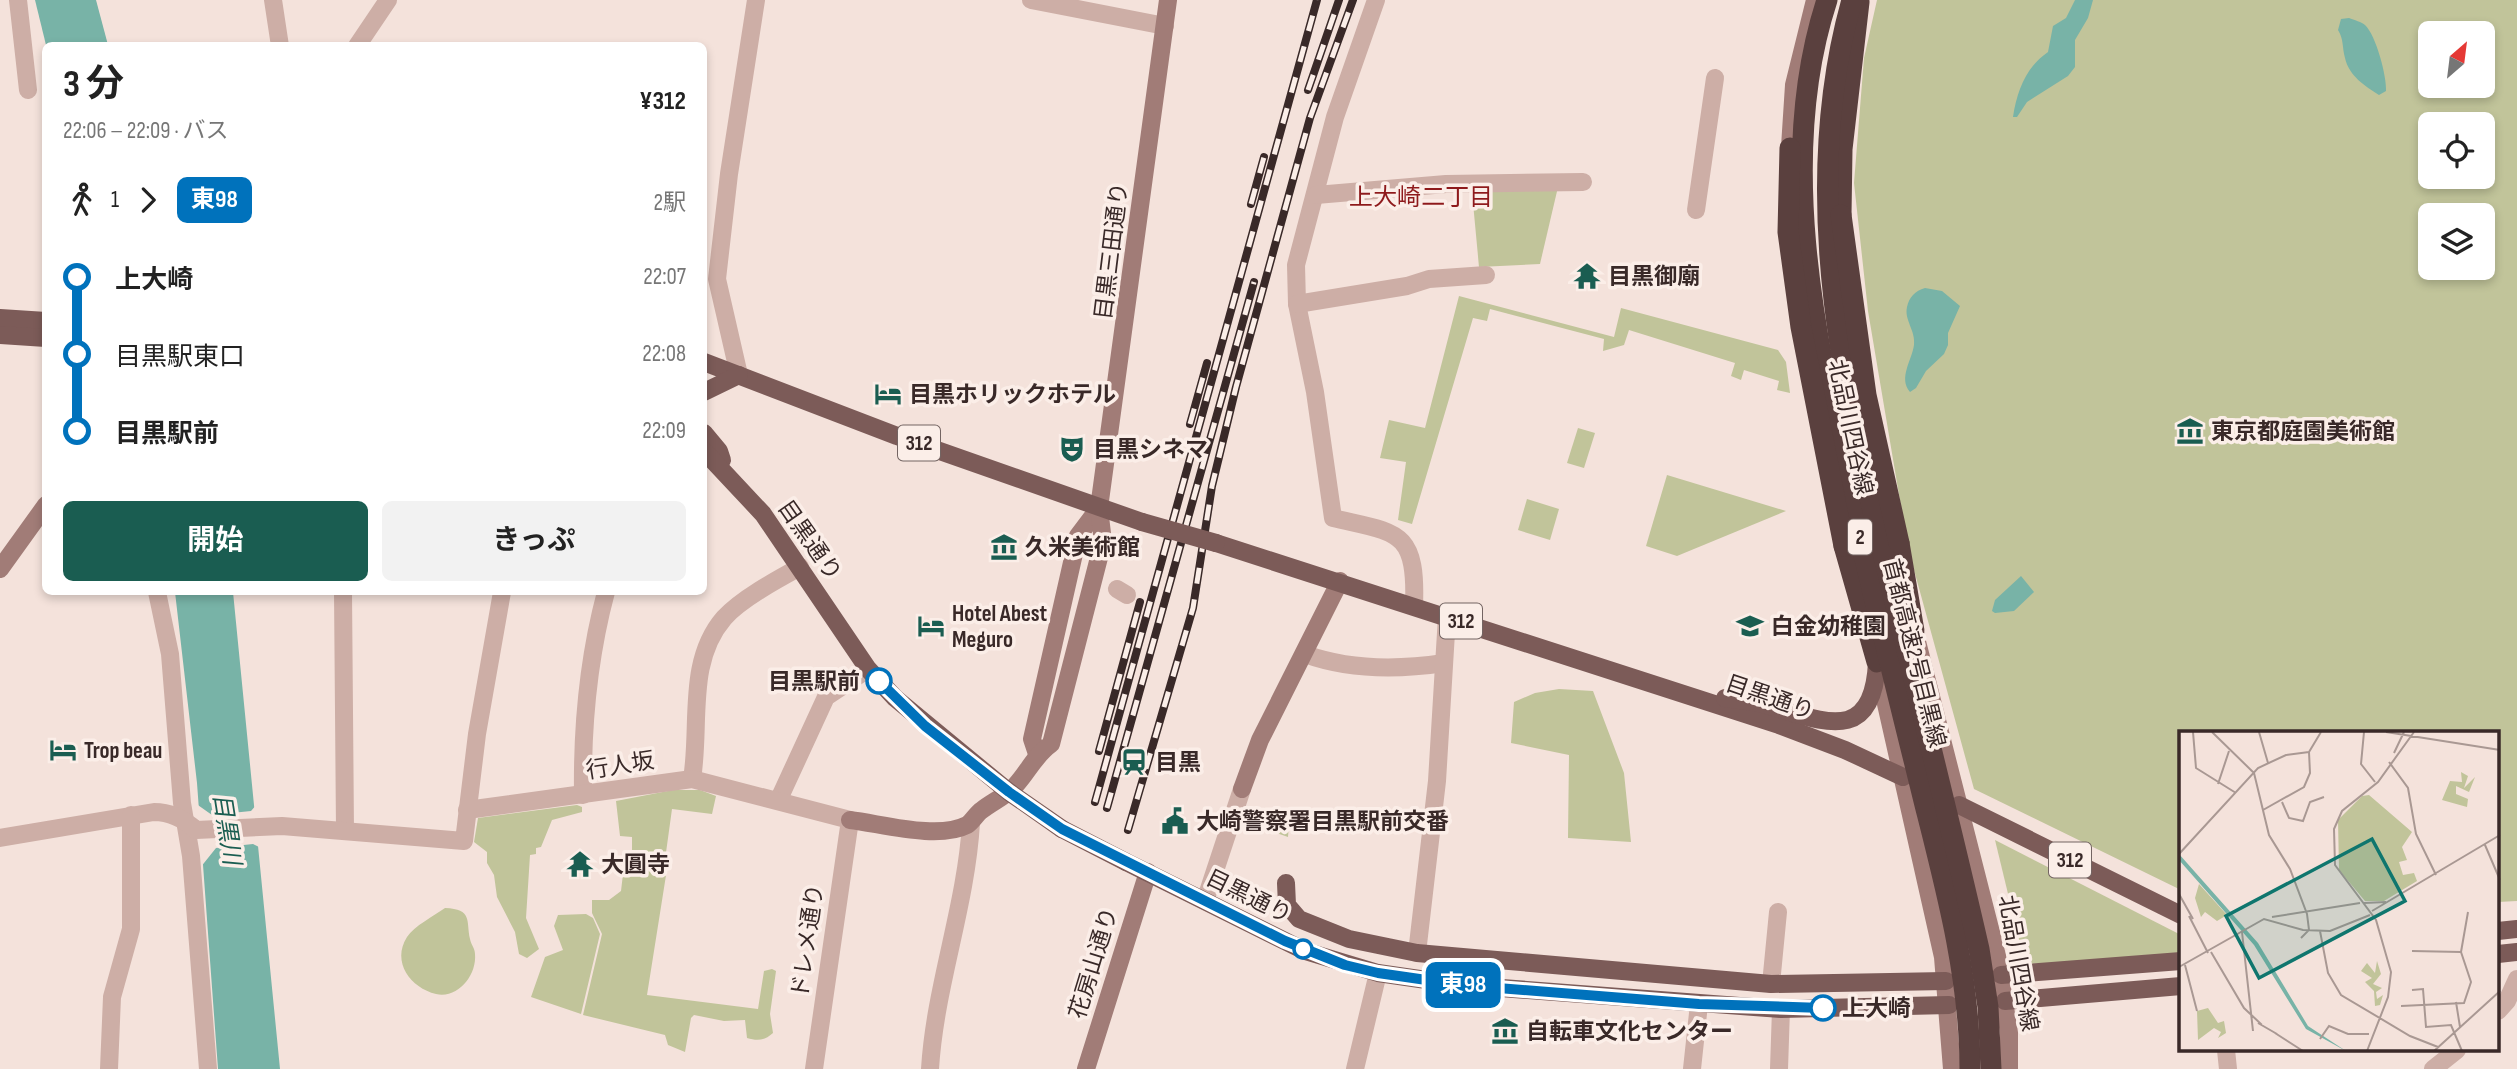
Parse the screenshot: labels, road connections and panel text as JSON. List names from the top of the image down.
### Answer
{
  "streets": {
    "highway": ["2", "首都高速2号目黒線"],
    "main road": [
      "目黒三田通り",
      "北品川四谷線",
      "312",
      "目黒通り",
      "花房山通り"
    ],
    "street": ["行人坂", "ドレメ通り"]
  },
  "crossings": [
    ["目黒三田通り", "目黒通り"],
    ["北品川四谷線", "312"],
    ["北品川四谷線", "目黒通り"],
    ["目黒通り", "花房山通り"],
    ["行人坂", "ドレメ通り"]
  ],
  "districts": ["上大崎二丁目"],
  "water": ["目黒川"],
  "places": {
    "temple": ["目黒御廟", "大圓寺"],
    "hotel": ["目黒ホリックホテル", "Hotel Abest Meguro", "Trop beau"],
    "museum": ["東京都庭園美術館", "久米美術館", "自転車文化センター"],
    "theatre": ["目黒シネマ"],
    "school or university": ["白金幼稚園"],
    "other": ["目黒駅前", "上大崎"],
    "station": ["目黒"],
    "public building": ["大崎警察署目黒駅前交番"]
  },
  "lines": ["bus line 東98"],
  "north": "top right",
  "page": {
    "on_map": "東98",
    "heading": ["3 分", "22:06 – 22:09 · バス", "¥312"],
    "legs": ["1", "東98", "2駅"],
    "list": [
      {
        "name": "上大崎",
        "value": "22:07"
      },
      {
        "name": "目黒駅東口",
        "value": "22:08"
      },
      {
        "name": "目黒駅前",
        "value": "22:09"
      }
    ],
    "buttons": ["開始", "きっぷ"]
  }
}
